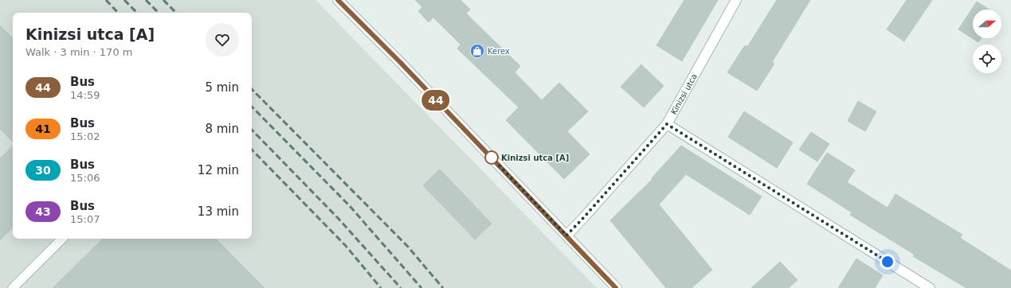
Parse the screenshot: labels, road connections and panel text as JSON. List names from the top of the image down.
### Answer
{
  "streets": {
    "street": ["Kinizsi utca"]
  },
  "places": {
    "shop": ["Kerex"],
    "other": ["Kinizsi utca [A]"]
  },
  "lines": ["bus line 44"],
  "north": "right",
  "page": {
    "on_map": "44",
    "heading": ["Kinizsi utca [A]", "Walk · 3 min · 170 m"],
    "list": [
      {
        "mark": "44",
        "name": "Bus",
        "note": "14:59",
        "value": "5 min"
      },
      {
        "mark": "41",
        "name": "Bus",
        "note": "15:02",
        "value": "8 min"
      },
      {
        "mark": "30",
        "name": "Bus",
        "note": "15:06",
        "value": "12 min"
      },
      {
        "mark": "43",
        "name": "Bus",
        "note": "15:07",
        "value": "13 min"
      }
    ]
  }
}
